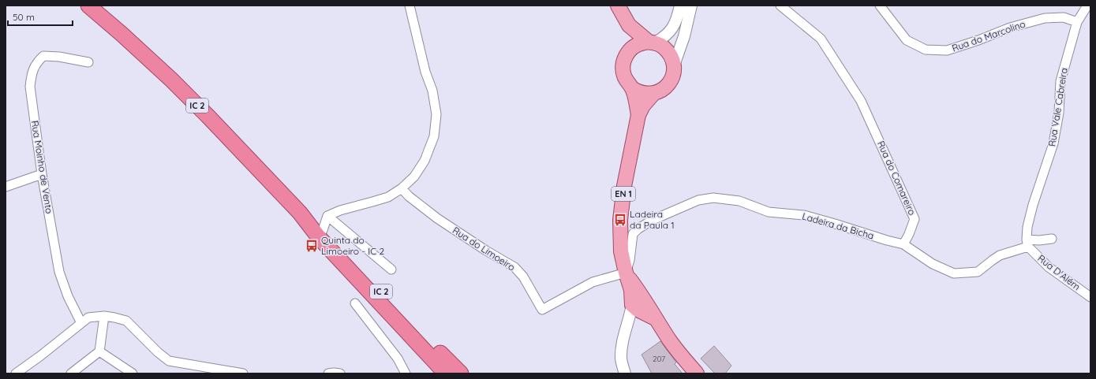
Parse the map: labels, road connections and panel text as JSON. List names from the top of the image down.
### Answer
{
  "streets": {
    "highway": ["IC 2"],
    "main road": ["EN 1"],
    "street": [
      "Rua do Marcolino",
      "Rua Vale Cabreira",
      "Rua Moinho de Vento",
      "Rua do Comareiro",
      "Ladeira da Bicha",
      "Rua do Limoeiro",
      "Rua D'Além"
    ]
  },
  "crossings": [
    ["Rua do Marcolino", "Rua Vale Cabreira"],
    ["Rua Vale Cabreira", "Rua D'Além"],
    ["Rua do Comareiro", "Ladeira da Bicha"],
    ["EN 1", "Ladeira da Bicha"],
    ["EN 1", "Rua do Limoeiro"],
    ["Ladeira da Bicha", "Rua do Limoeiro"]
  ],
  "places": {
    "bus stop": ["Ladeira da Paula 1", "Quinta do Limoeiro - IC 2"]
  },
  "house_numbers": ["207"],
  "scale_bar": "50 m"
}
